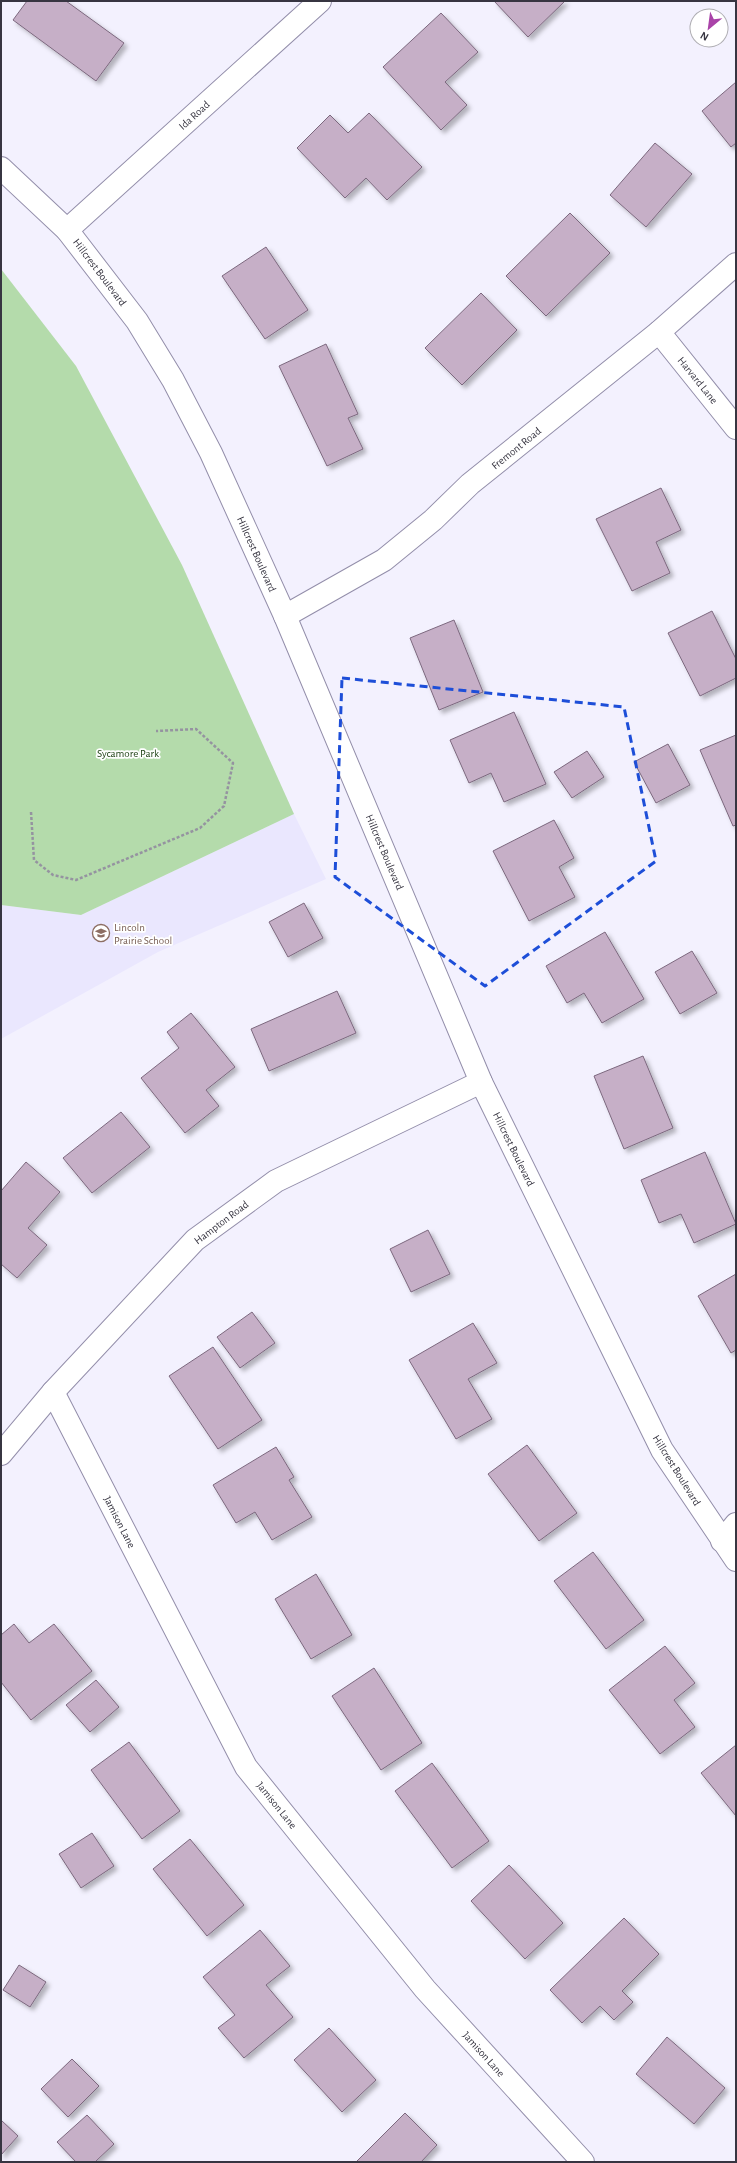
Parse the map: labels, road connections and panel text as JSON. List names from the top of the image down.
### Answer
{
  "streets": {
    "street": [
      "Ida Road",
      "Hillcrest Boulevard",
      "Harvard Lane",
      "Fremont Road",
      "Hampton Road",
      "Jamison Lane"
    ]
  },
  "crossings": [
    ["Ida Road", "Hillcrest Boulevard"],
    ["Hillcrest Boulevard", "Fremont Road"],
    ["Hillcrest Boulevard", "Hampton Road"],
    ["Harvard Lane", "Fremont Road"],
    ["Hampton Road", "Jamison Lane"]
  ],
  "parks": ["Sycamore Park"],
  "places": {
    "school or university": ["Lincoln Prairie School"]
  },
  "north": "bottom left"
}
